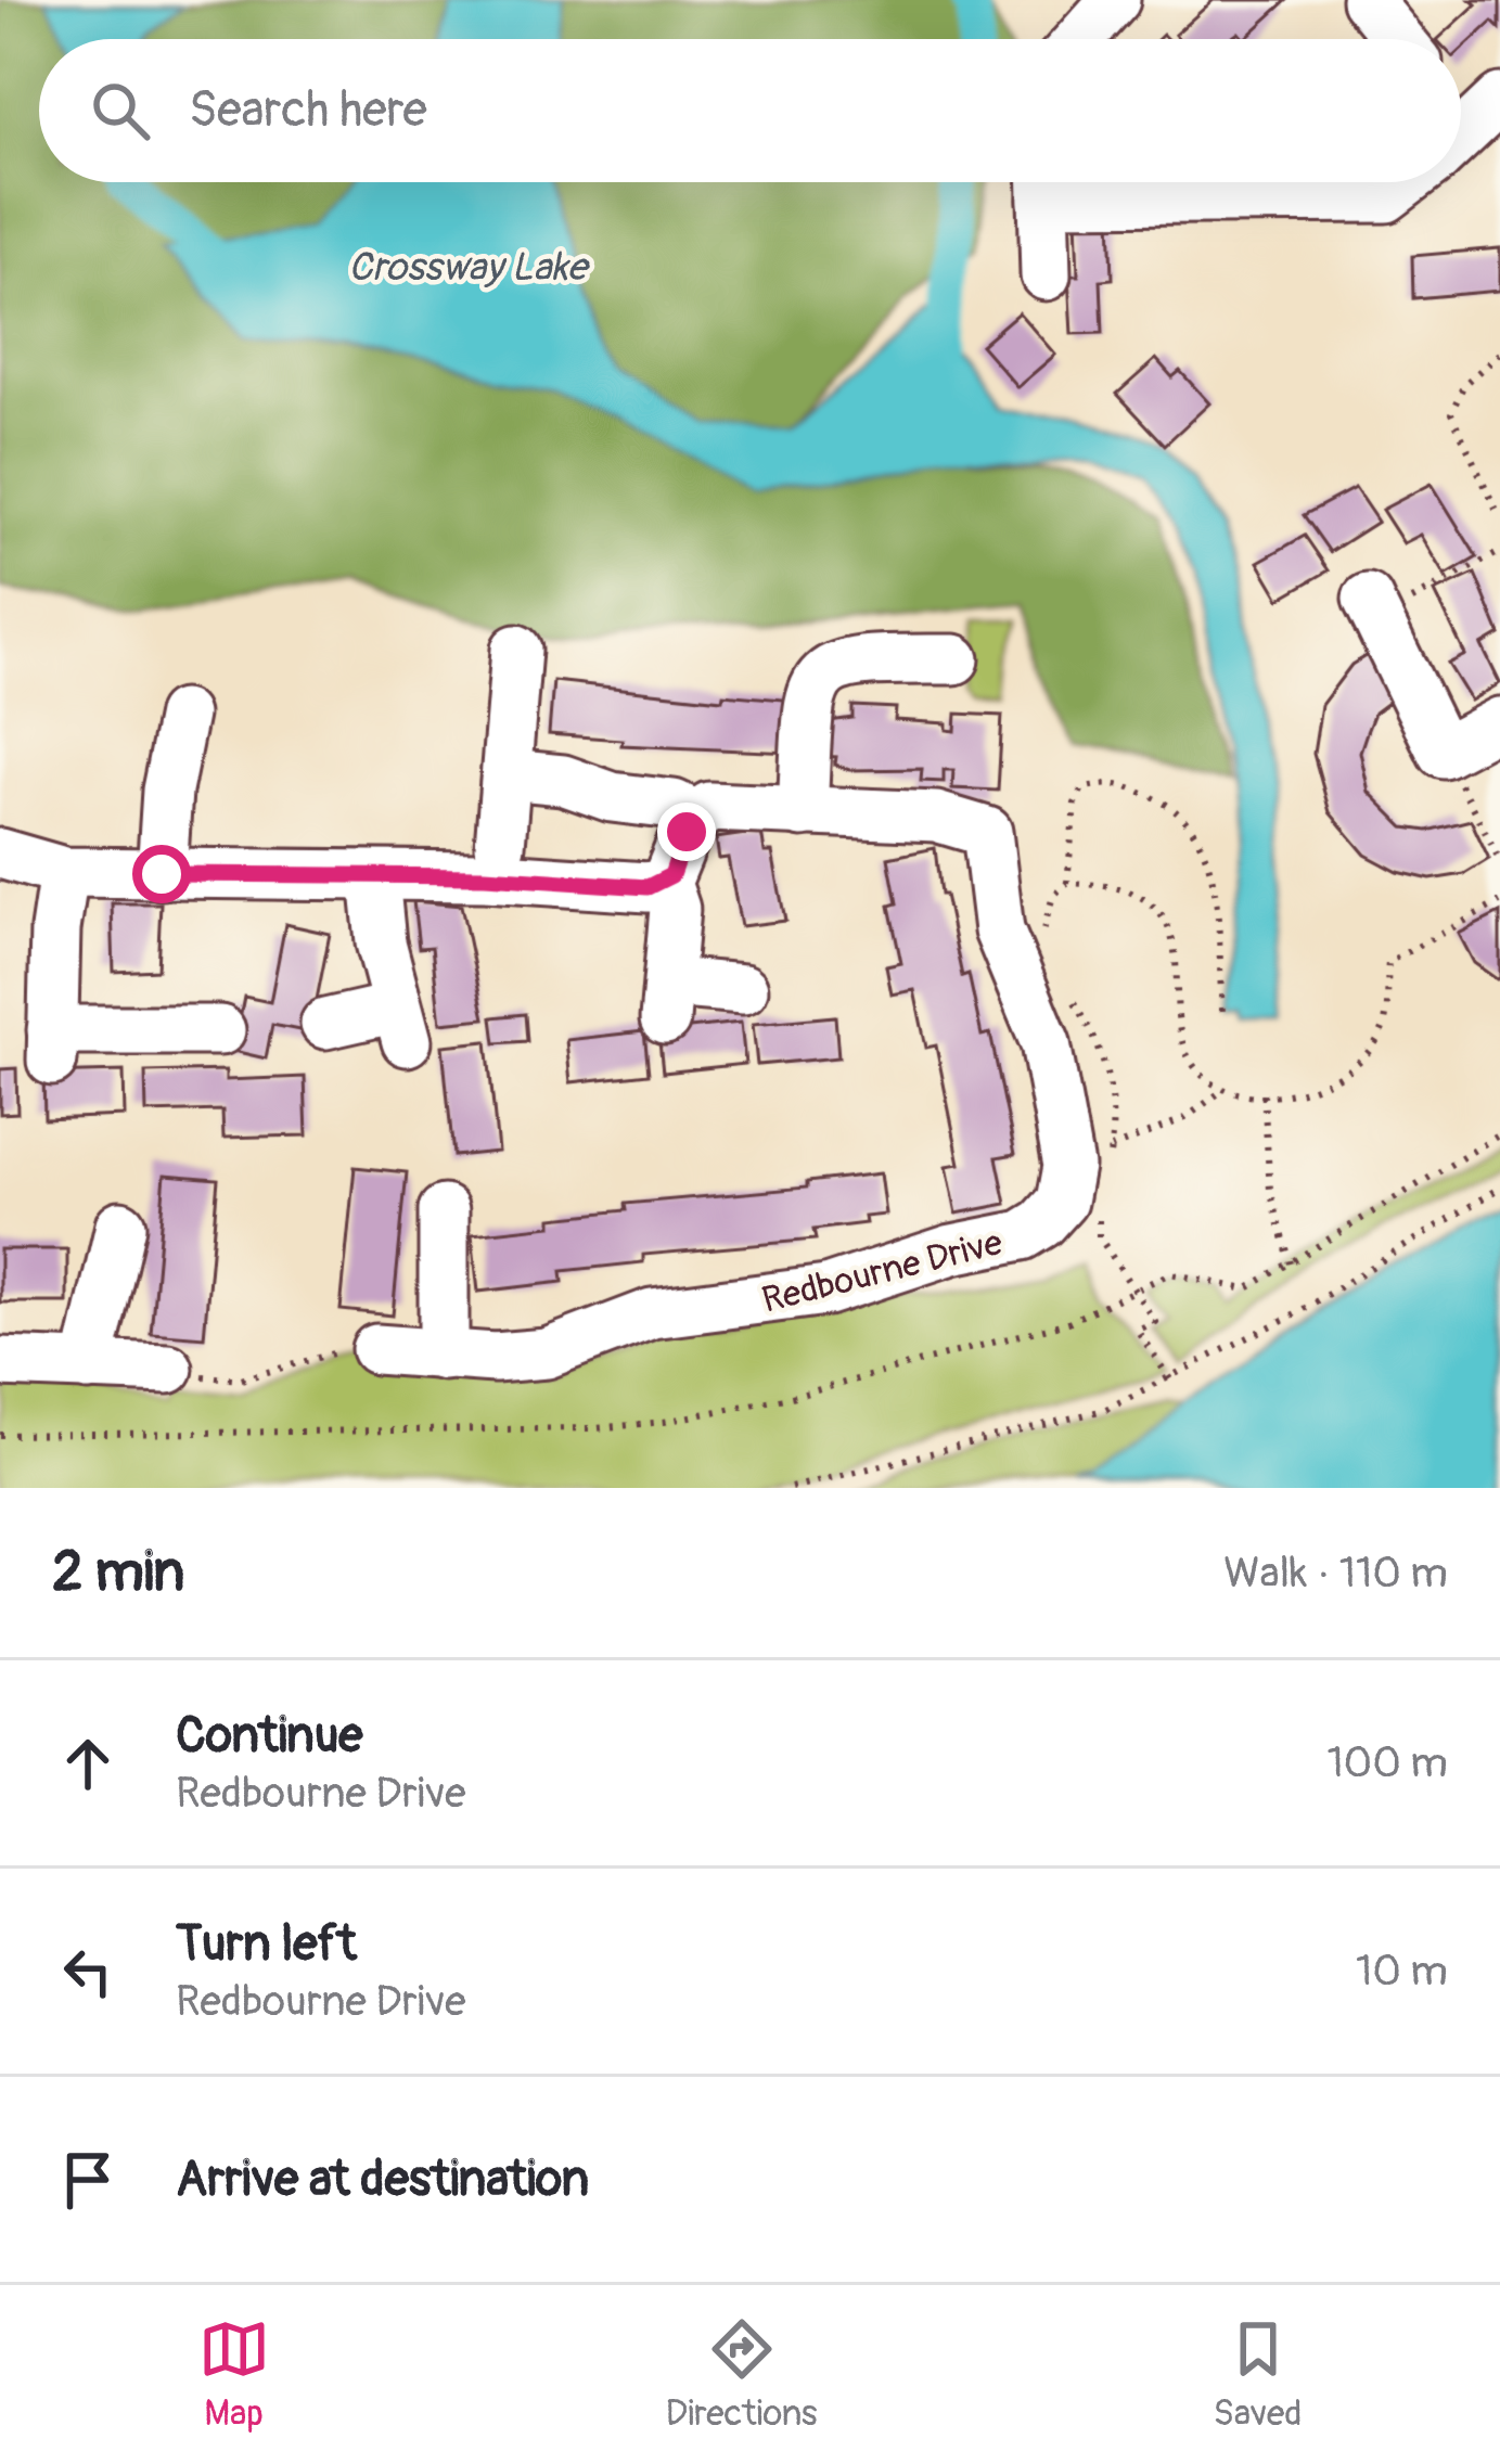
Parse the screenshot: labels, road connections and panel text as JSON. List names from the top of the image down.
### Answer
{
  "streets": {
    "street": ["Redbourne Drive"]
  },
  "water": ["Crossway Lake"],
  "page": {
    "search": "Search here",
    "heading": ["2 min", "Walk · 110 m"],
    "list": [
      ["Continue", "Redbourne Drive", "100 m"],
      ["Turn left", "Redbourne Drive", "10 m"],
      "Arrive at destination"
    ],
    "nav": ["Map", "Directions", "Saved"]
  }
}
